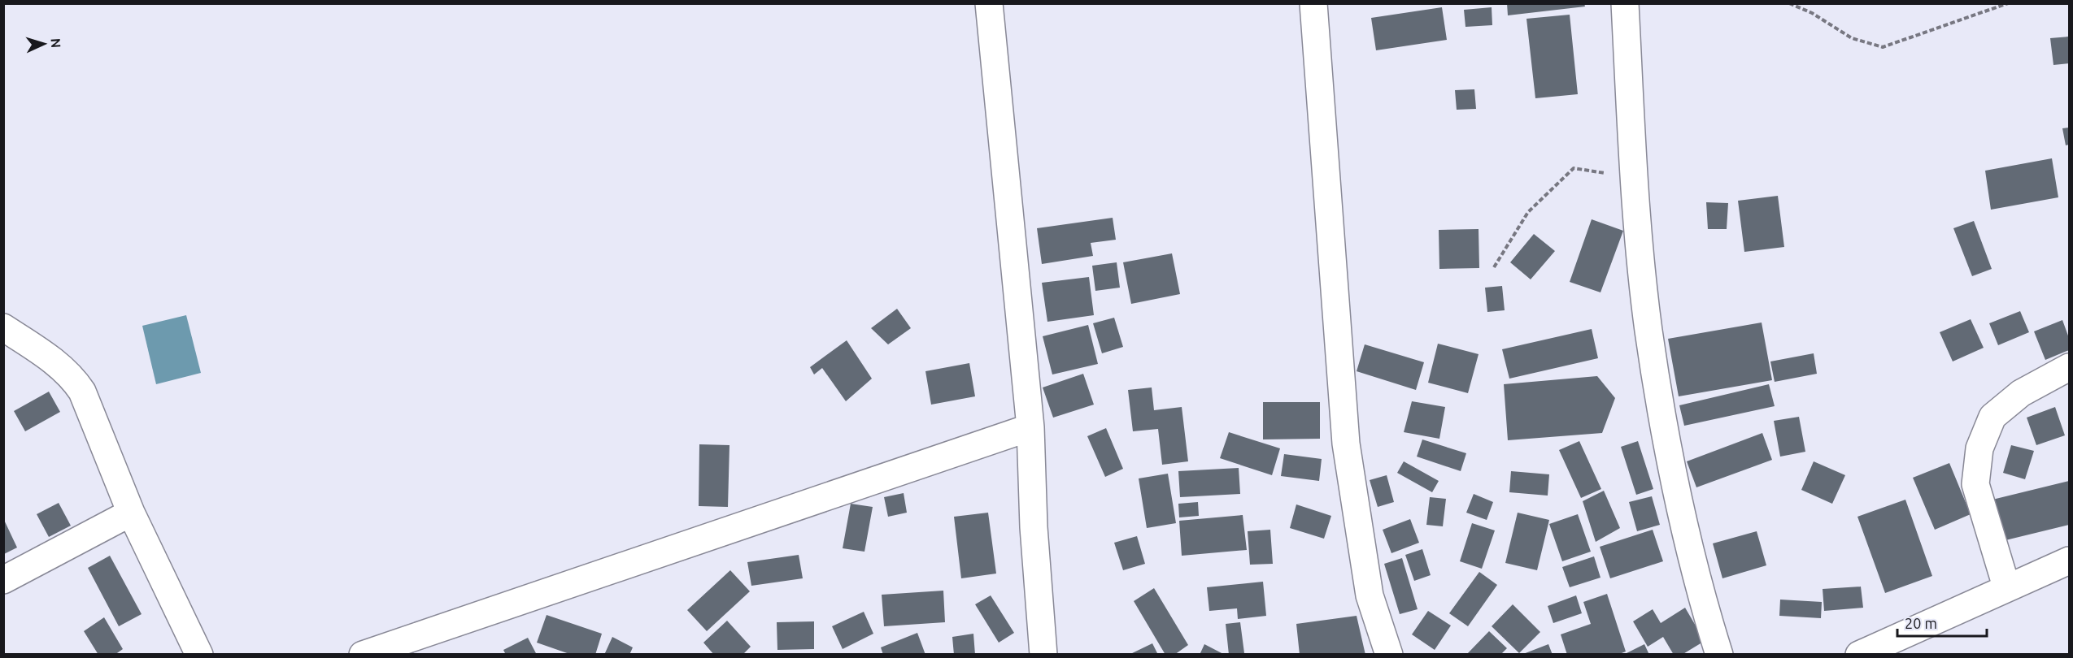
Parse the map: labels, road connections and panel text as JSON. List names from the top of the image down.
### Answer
{
  "scale_bar": "20 m",
  "north": "right"
}
